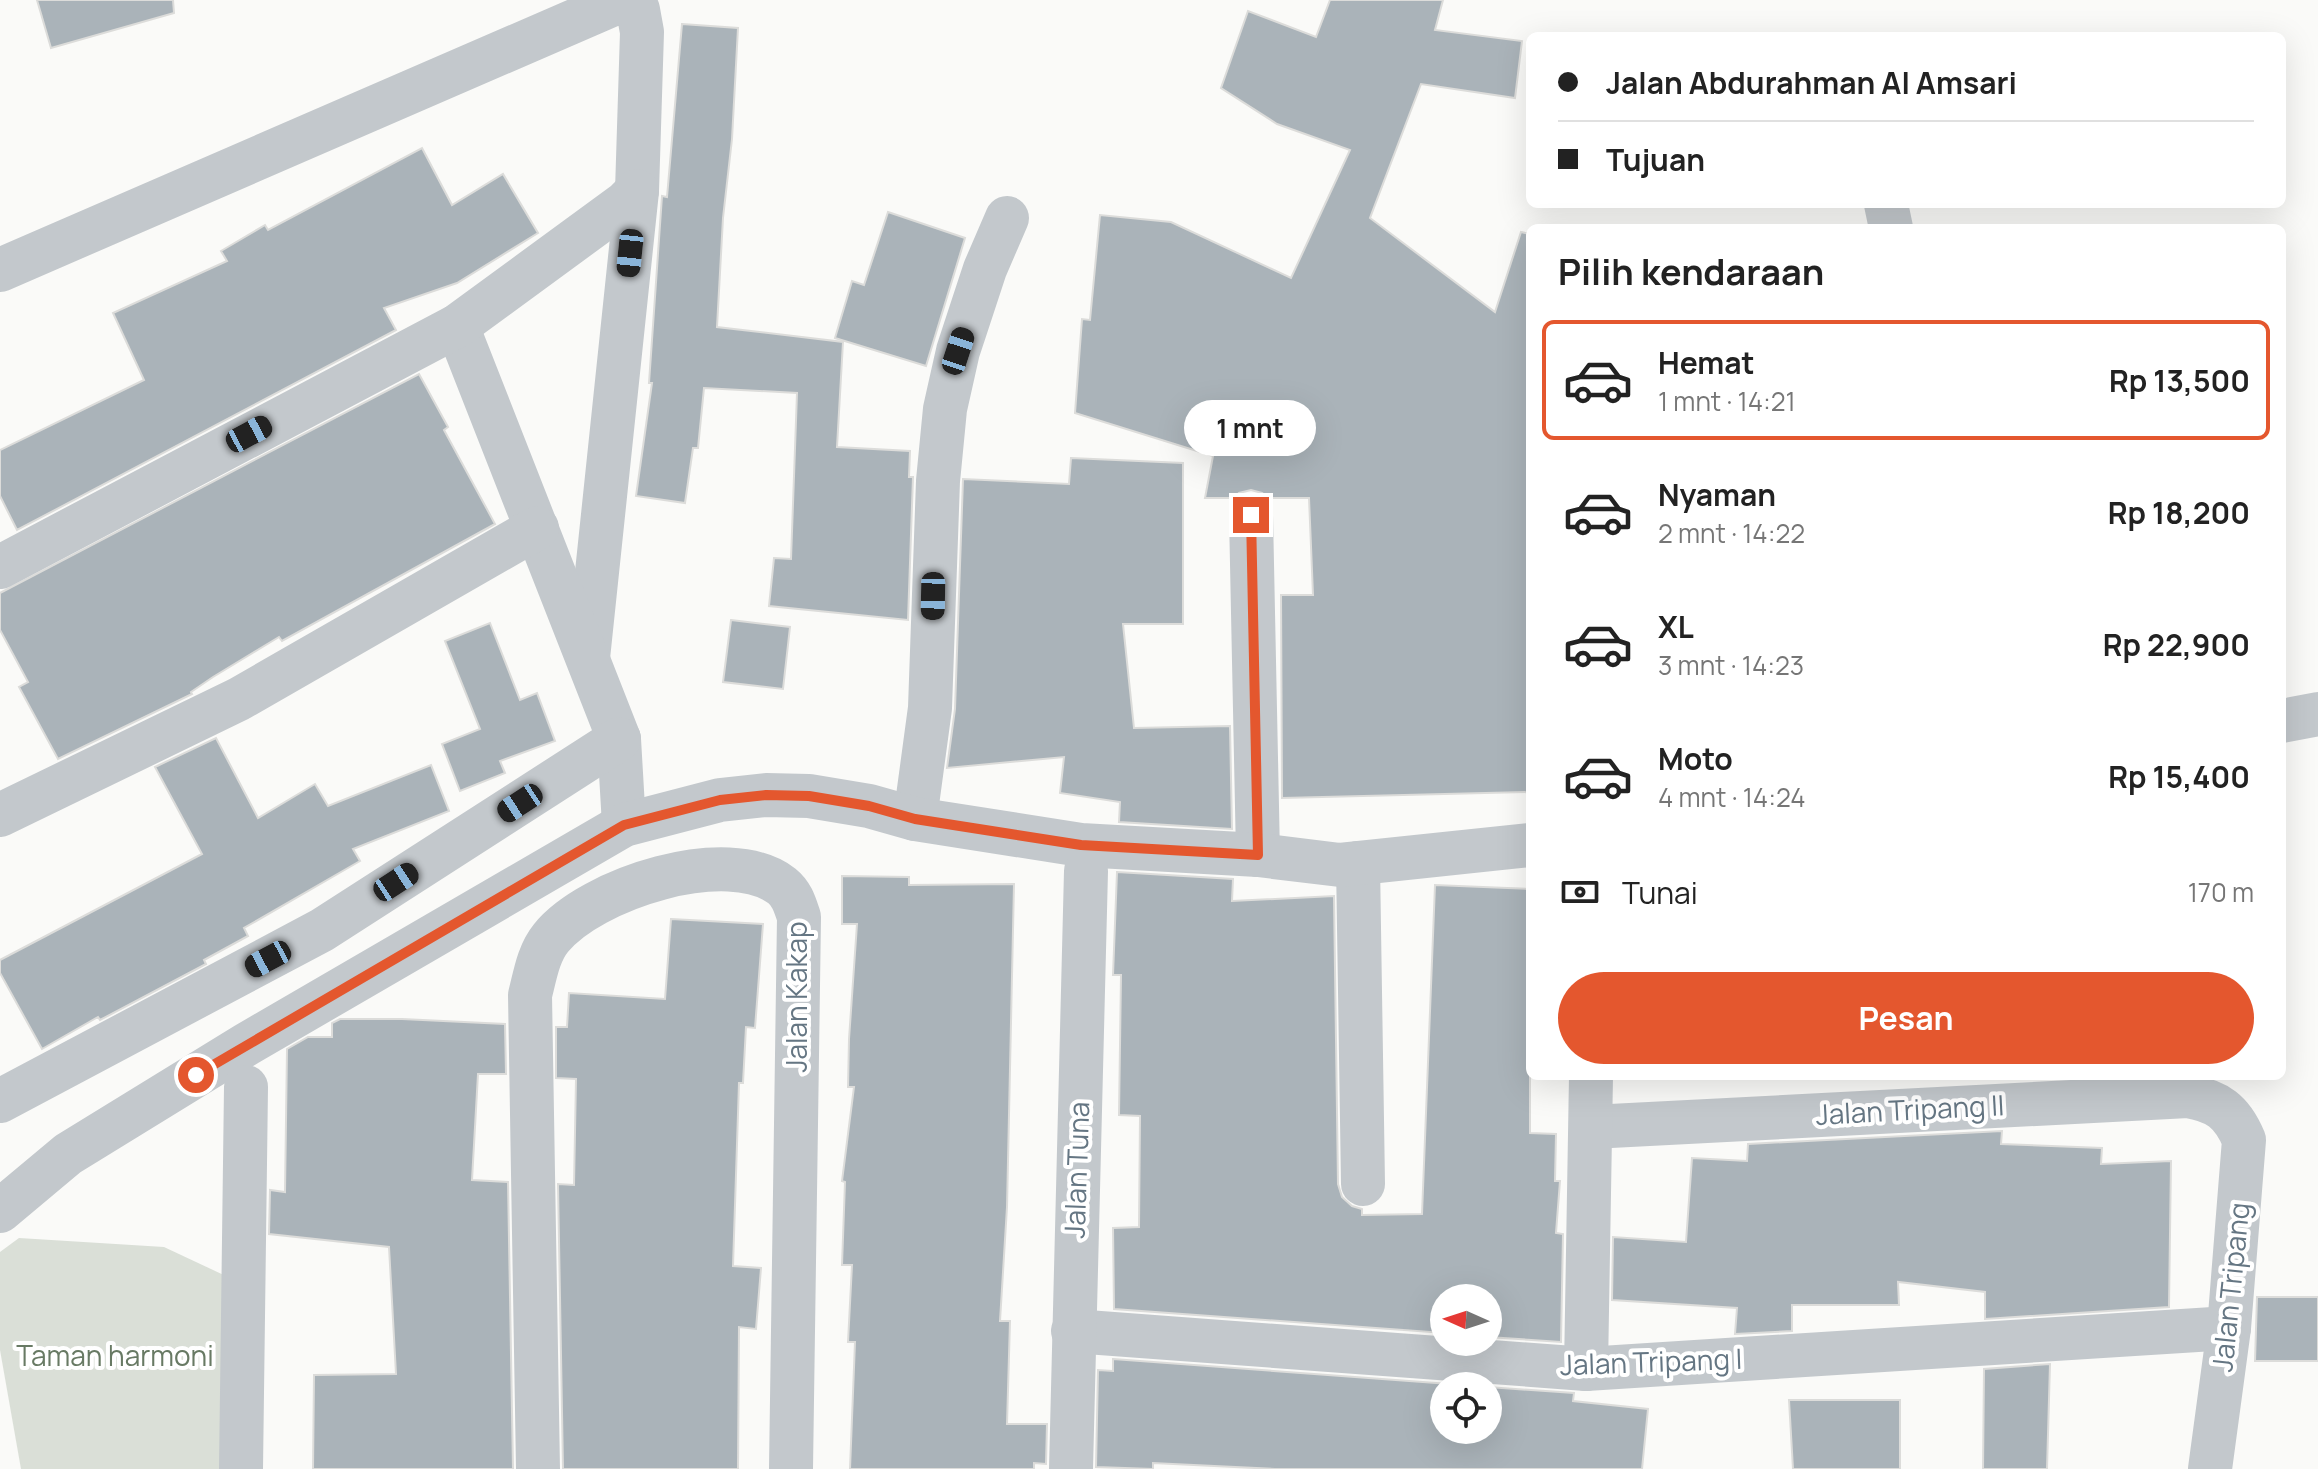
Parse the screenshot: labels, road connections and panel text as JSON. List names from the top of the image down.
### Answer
{
  "streets": {
    "street": [
      "Jalan Kakap",
      "Jalan Tripang II",
      "Jalan Tuna",
      "Jalan Tripang",
      "Jalan Tripang I"
    ]
  },
  "crossings": [
    ["Jalan Tripang II", "Jalan Tripang"],
    ["Jalan Tuna", "Jalan Tripang I"],
    ["Jalan Tripang", "Jalan Tripang I"]
  ],
  "parks": ["Taman harmoni"],
  "north": "left",
  "page": {
    "banner": ["Jalan Abdurahman Al Amsari", "Tujuan"],
    "heading": "Pilih kendaraan",
    "list": [
      {
        "name": "Hemat",
        "note": "1 mnt · 14:21",
        "value": "Rp 13,500"
      },
      {
        "name": "Nyaman",
        "note": "2 mnt · 14:22",
        "value": "Rp 18,200"
      },
      {
        "name": "XL",
        "note": "3 mnt · 14:23",
        "value": "Rp 22,900"
      },
      {
        "name": "Moto",
        "note": "4 mnt · 14:24",
        "value": "Rp 15,400"
      }
    ],
    "bubble": "1 mnt",
    "pay": ["Tunai", "170 m"],
    "buttons": "Pesan"
  }
}
